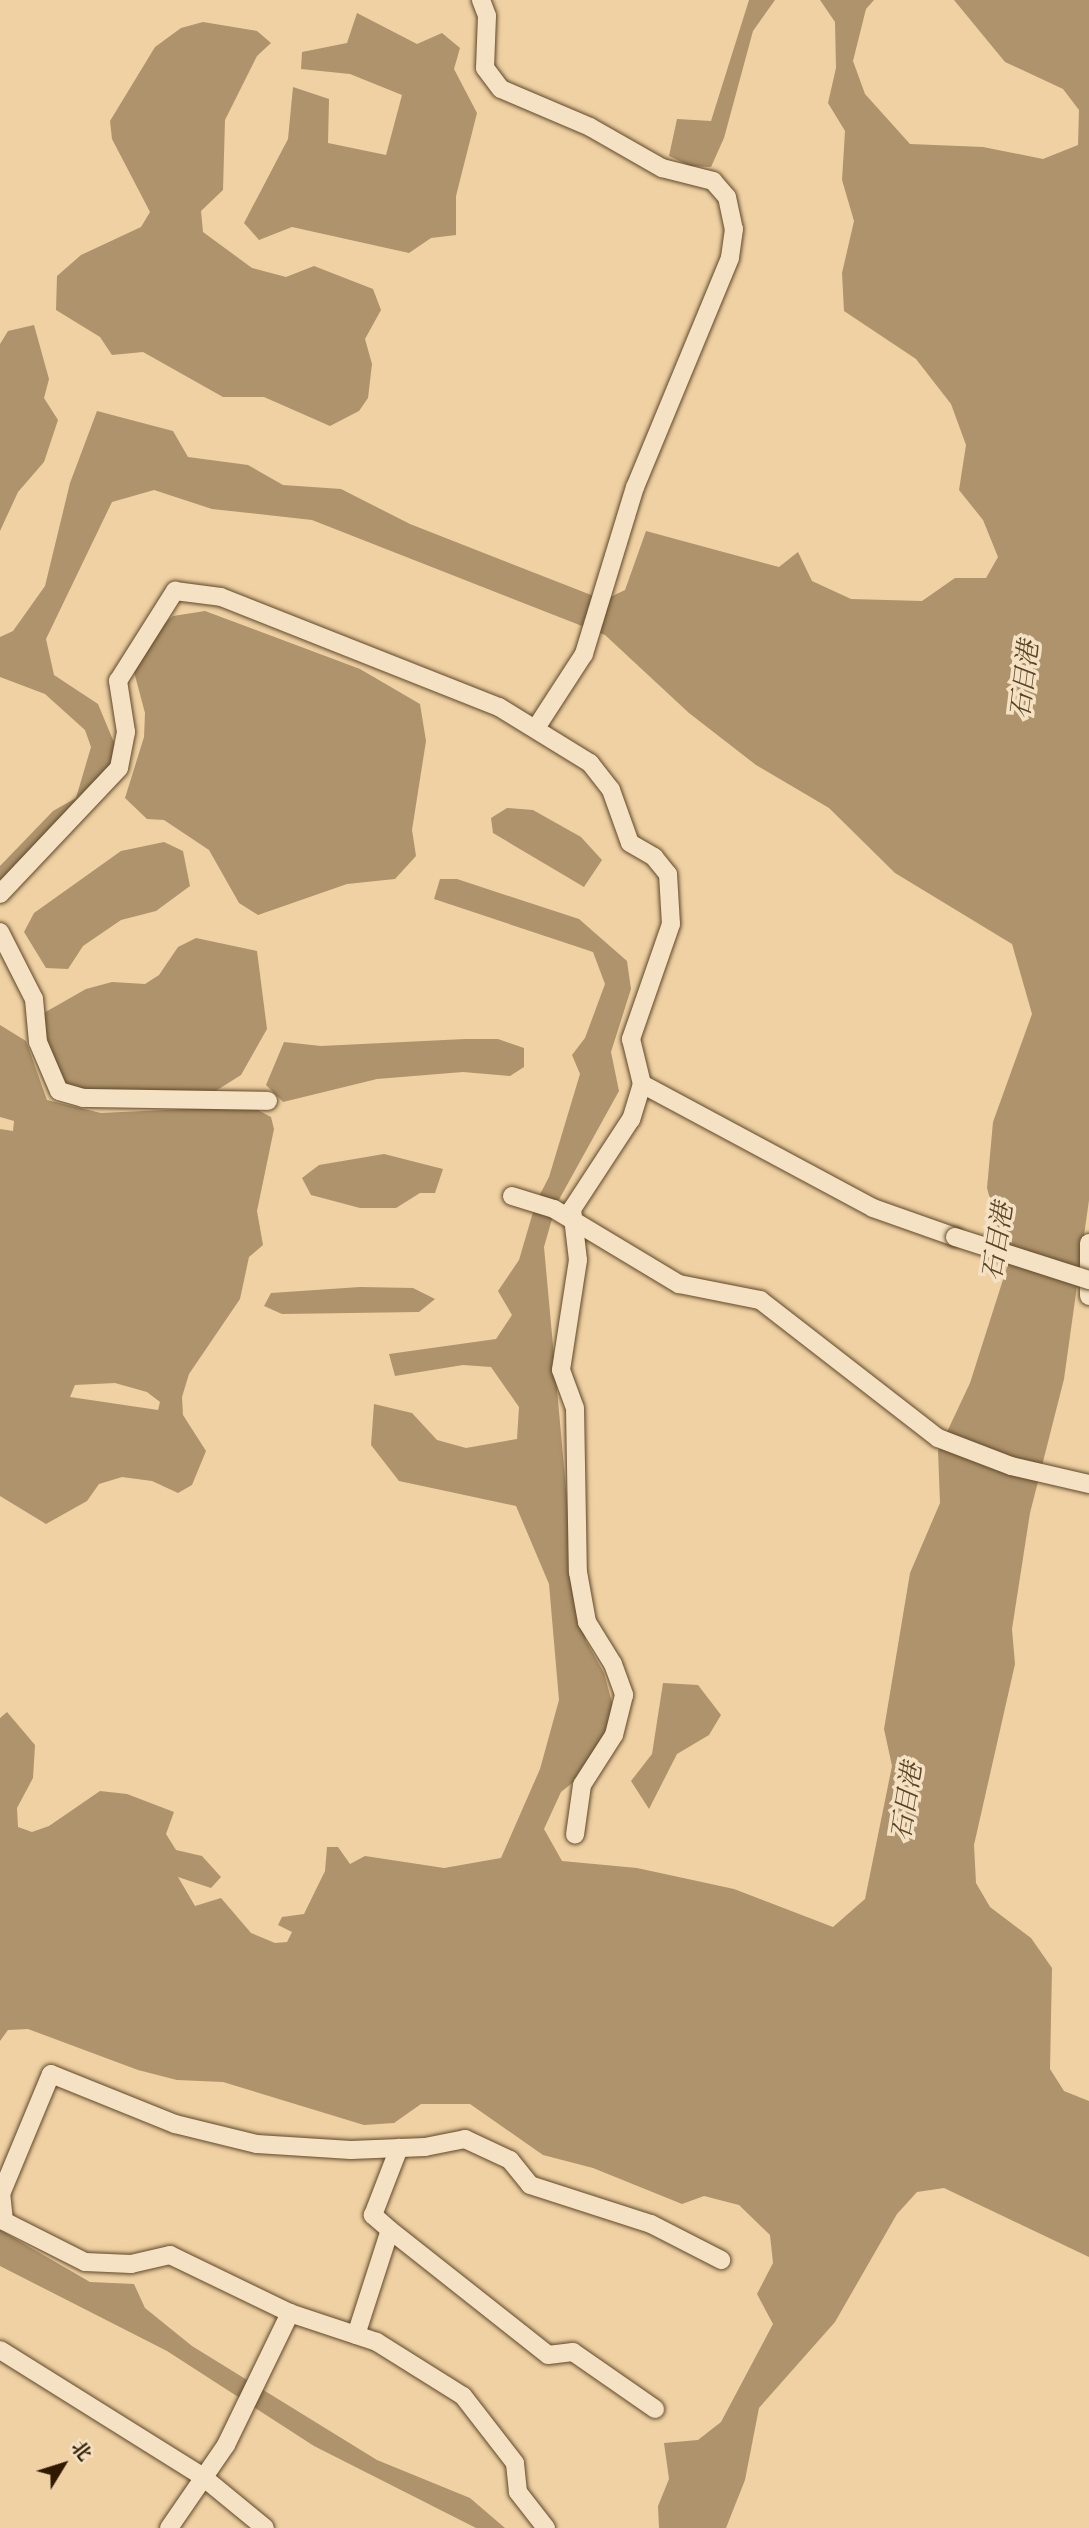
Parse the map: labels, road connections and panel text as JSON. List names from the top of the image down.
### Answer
{
  "water": ["石目港"],
  "north": "top right"
}
